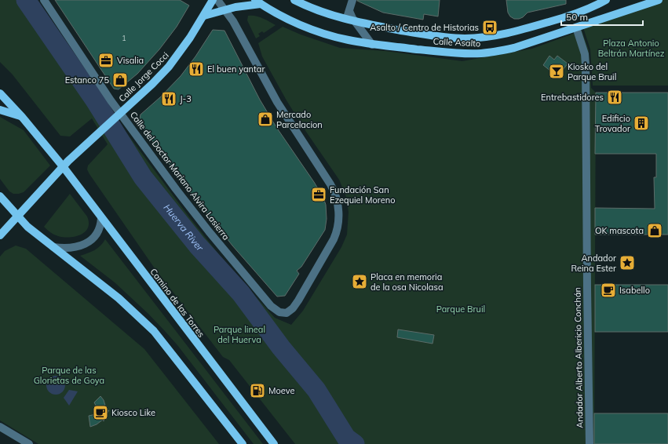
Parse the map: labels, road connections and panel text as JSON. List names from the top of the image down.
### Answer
{
  "streets": {
    "main road": ["Calle Asalto", "Calle Jorge Cocci", "Camino de las Torres"],
    "street": ["Calle del Doctor Mariano Alvira Lasierra", "Andador Alberto Albericio Conchán"]
  },
  "crossings": [
    ["Calle Asalto", "Andador Alberto Albericio Conchán"],
    ["Calle Jorge Cocci", "Calle del Doctor Mariano Alvira Lasierra"],
    ["Calle Jorge Cocci", "Camino de las Torres"]
  ],
  "water": ["Huerva River"],
  "parks": [
    "Plaza Antonio Beltrán Martínez",
    "Parque Bruil",
    "Parque lineal del Huerva",
    "Parque de las Glorietas de Goya"
  ],
  "places": {
    "bus stop": ["Asalto / Centro de Historias"],
    "office": ["Visalia", "Fundación San Ezequiel Moreno"],
    "restaurant": ["El buen yantar", "Entrebastidores", "J-3"],
    "bar": ["Kiosko del Parque Bruil"],
    "shop": ["Estanco 75", "Mercado Parcelacion", "OK mascota"],
    "building": ["Edificio Trovador"],
    "place": ["Andador Reina Ester", "Placa en memoria de la osa Nicolasa"],
    "cafe": ["Isabello", "Kiosco Like"],
    "fuel station": ["Moeve"]
  },
  "house_numbers": ["1"],
  "scale_bar": "50 m"
}
